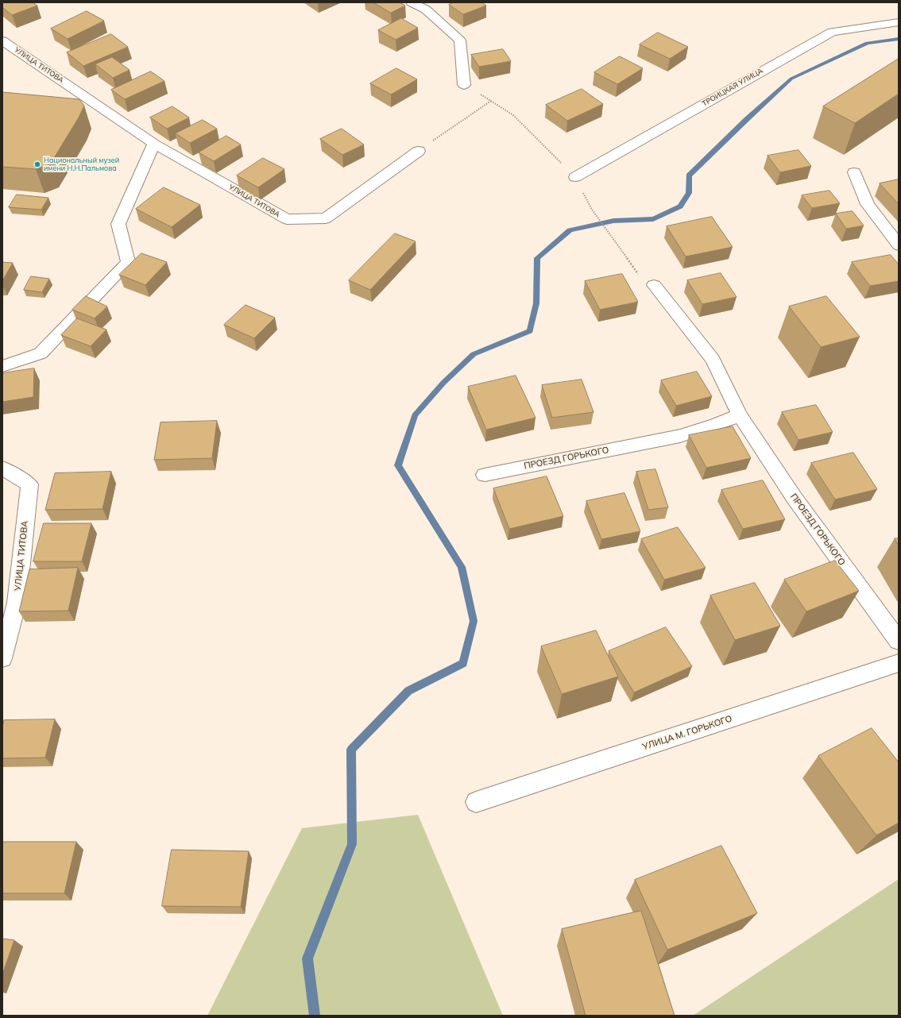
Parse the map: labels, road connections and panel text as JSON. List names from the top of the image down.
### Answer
{
  "streets": {
    "street": [
      "УЛИЦА ТИТОВА",
      "ТРОИЦКАЯ УЛИЦА",
      "ПРОЕЗД ГОРЬКОГО",
      "УЛИЦА М. ГОРЬКОГО"
    ]
  },
  "places": ["Национальный музей имени Н.Н.Пальмова"]
}
